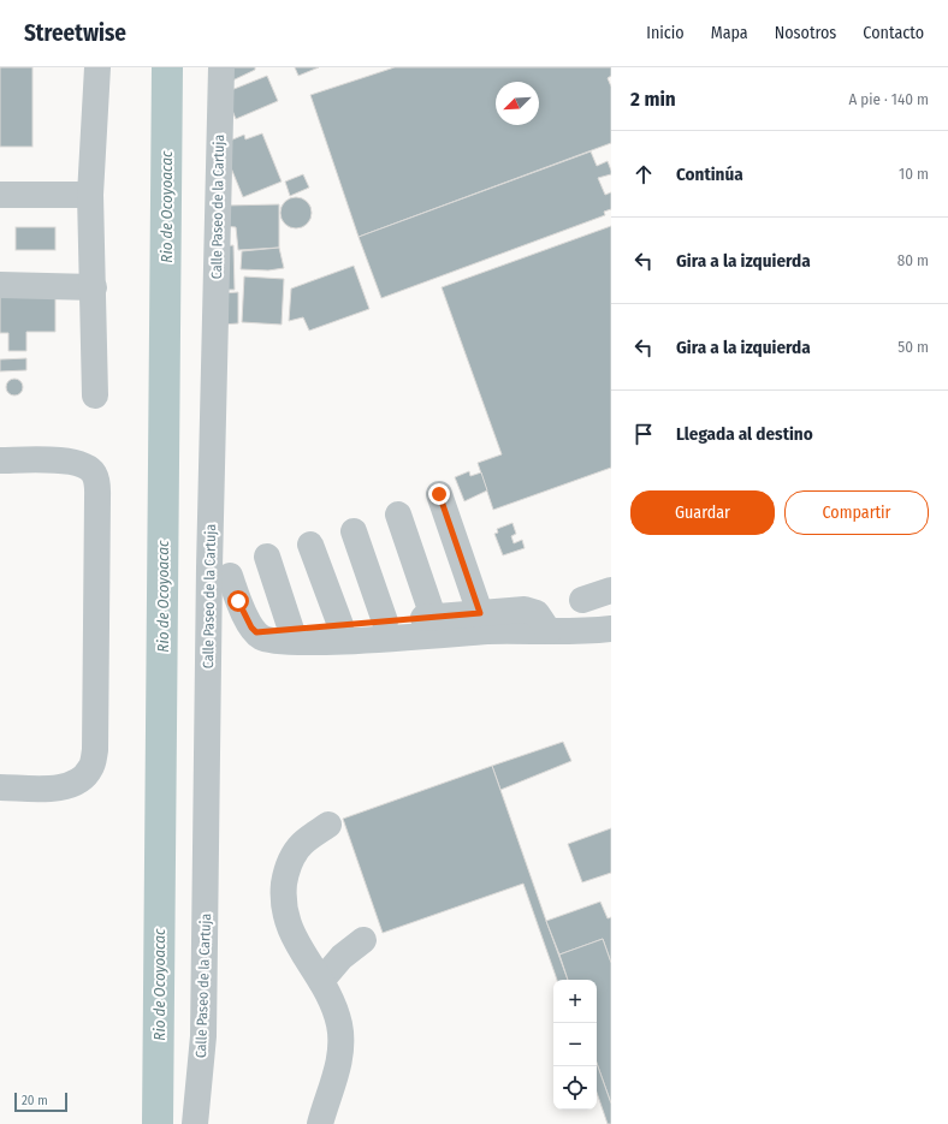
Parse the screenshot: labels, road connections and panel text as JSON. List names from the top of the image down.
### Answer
{
  "streets": {
    "street": ["Calle Paseo de la Cartuja"]
  },
  "water": ["Rio de Ocoyoacac"],
  "scale_bar": "20 m",
  "north": "bottom left",
  "page": {
    "header": "Streetwise",
    "nav": [
      "Inicio",
      "Mapa",
      "Nosotros",
      "Contacto"
    ],
    "heading": ["2 min", "A pie · 140 m"],
    "list": [
      ["Continúa", "10 m"],
      ["Gira a la izquierda", "80 m"],
      ["Gira a la izquierda", "50 m"],
      "Llegada al destino"
    ],
    "buttons": ["Guardar", "Compartir"],
    "map_buttons": ["+", "−"],
    "scale": "20 m"
  }
}
